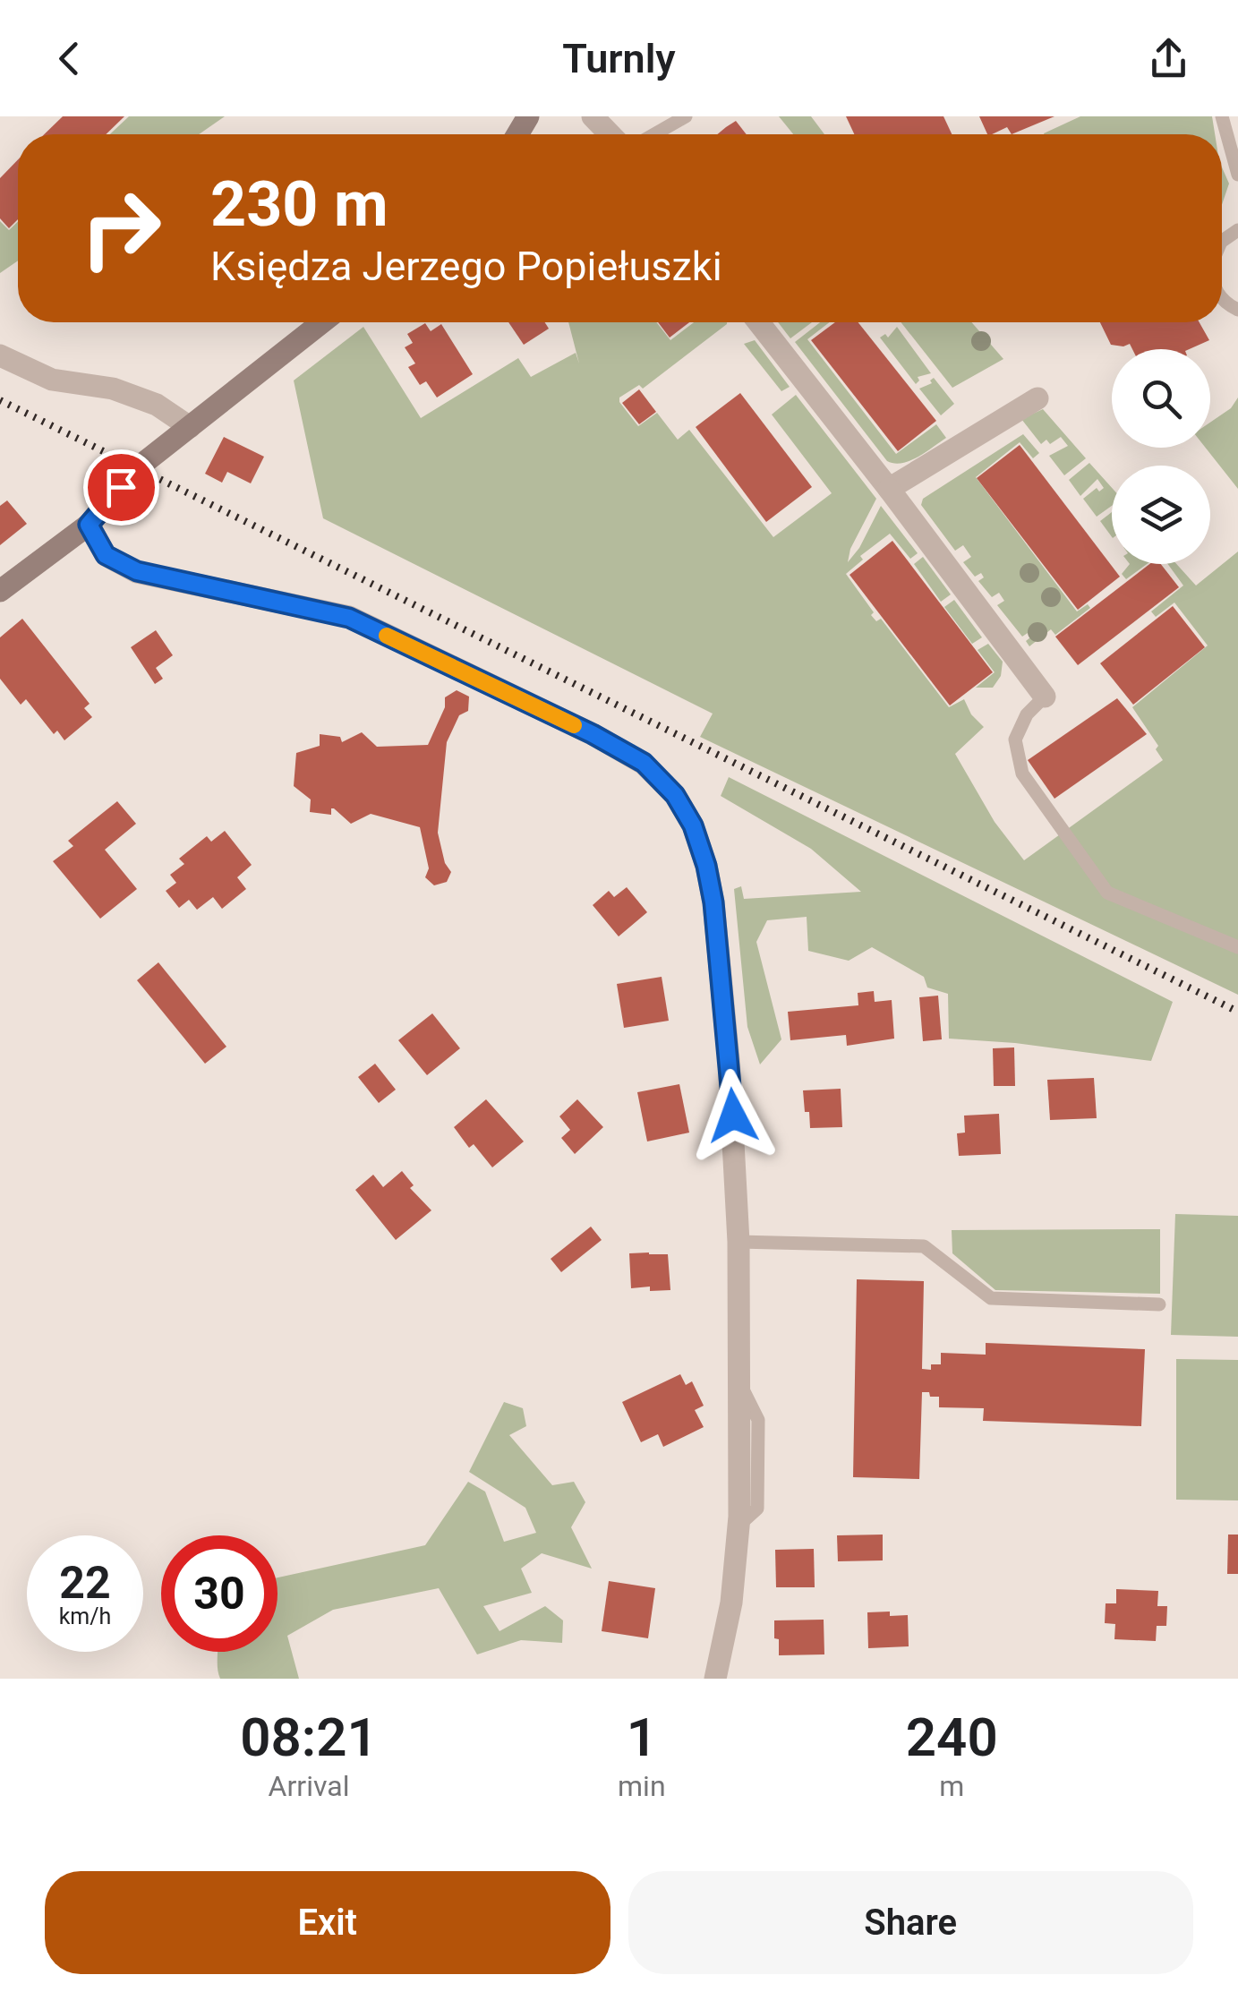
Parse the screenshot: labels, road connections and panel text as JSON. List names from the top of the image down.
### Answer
{
  "page": {
    "header": "Turnly",
    "turn": ["230 m", "Księdza Jerzego Popiełuszki"],
    "speed": "22 km/h",
    "limit": "30",
    "eta": [
      "08:21",
      "Arrival",
      "1",
      "min",
      "240",
      "m"
    ],
    "buttons": ["Exit", "Share"]
  }
}
